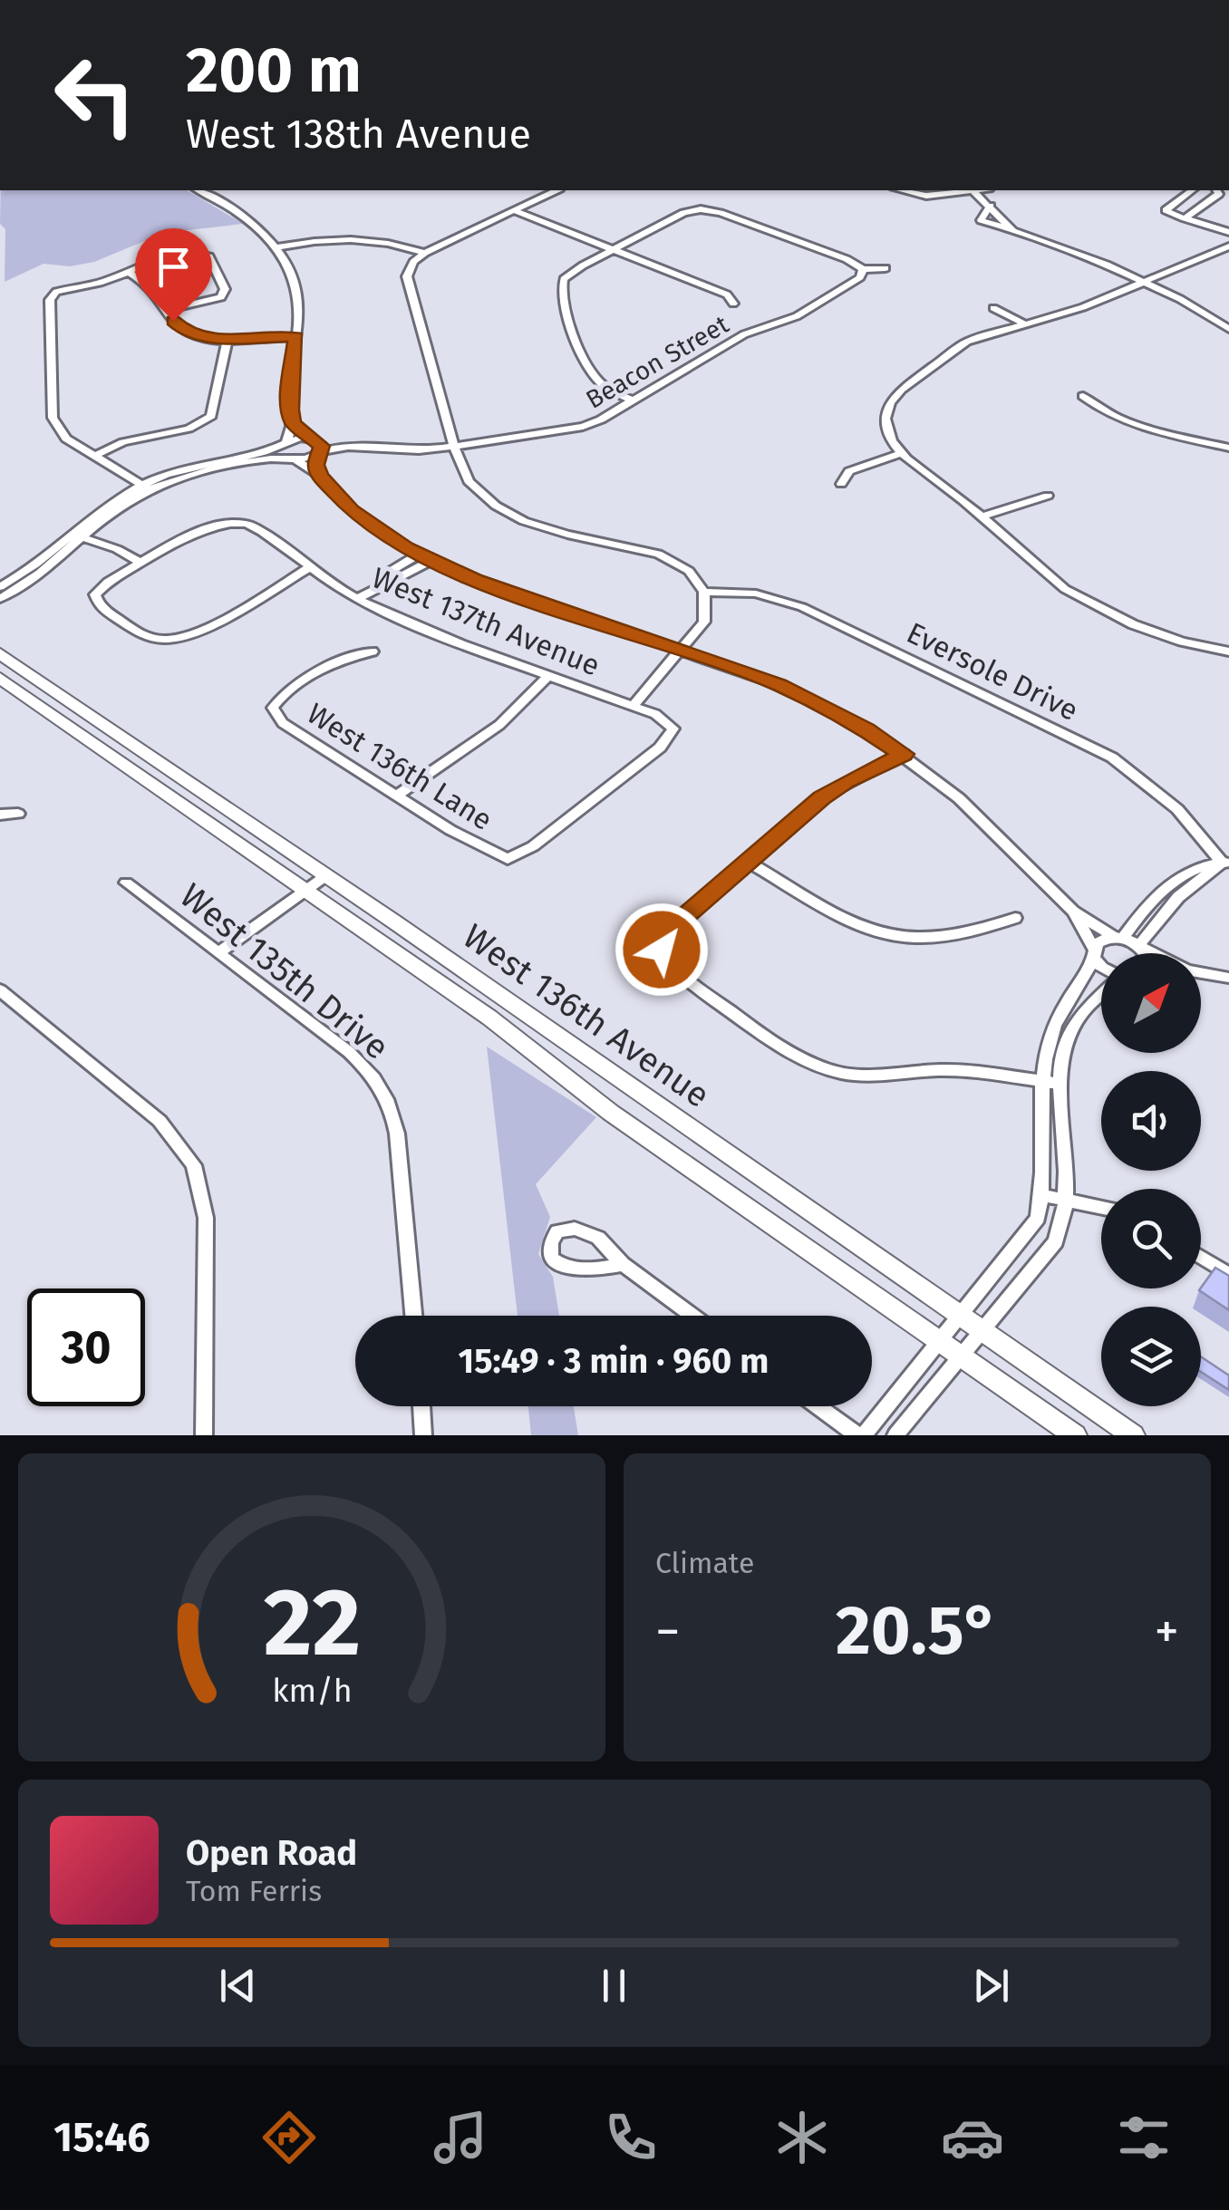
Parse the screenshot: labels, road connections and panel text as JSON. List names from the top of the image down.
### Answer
{
  "streets": {
    "main road": ["West 136th Avenue"],
    "street": [
      "Beacon Street",
      "West 137th Avenue",
      "Eversole Drive",
      "West 136th Lane",
      "West 135th Drive"
    ]
  },
  "crossings": [
    ["West 137th Avenue", "West 136th Lane"]
  ],
  "north": "top right",
  "page": {
    "turn": ["200 m", "West 138th Avenue"],
    "limit": "30",
    "trip": "15:49 · 3 min · 960 m",
    "tile": "Climate",
    "heat": ["−", "20.5°", "+"],
    "song": ["Open Road", "Tom Ferris"],
    "tabs": "15:46",
    "gauge": ["22", "km/h"]
  }
}
